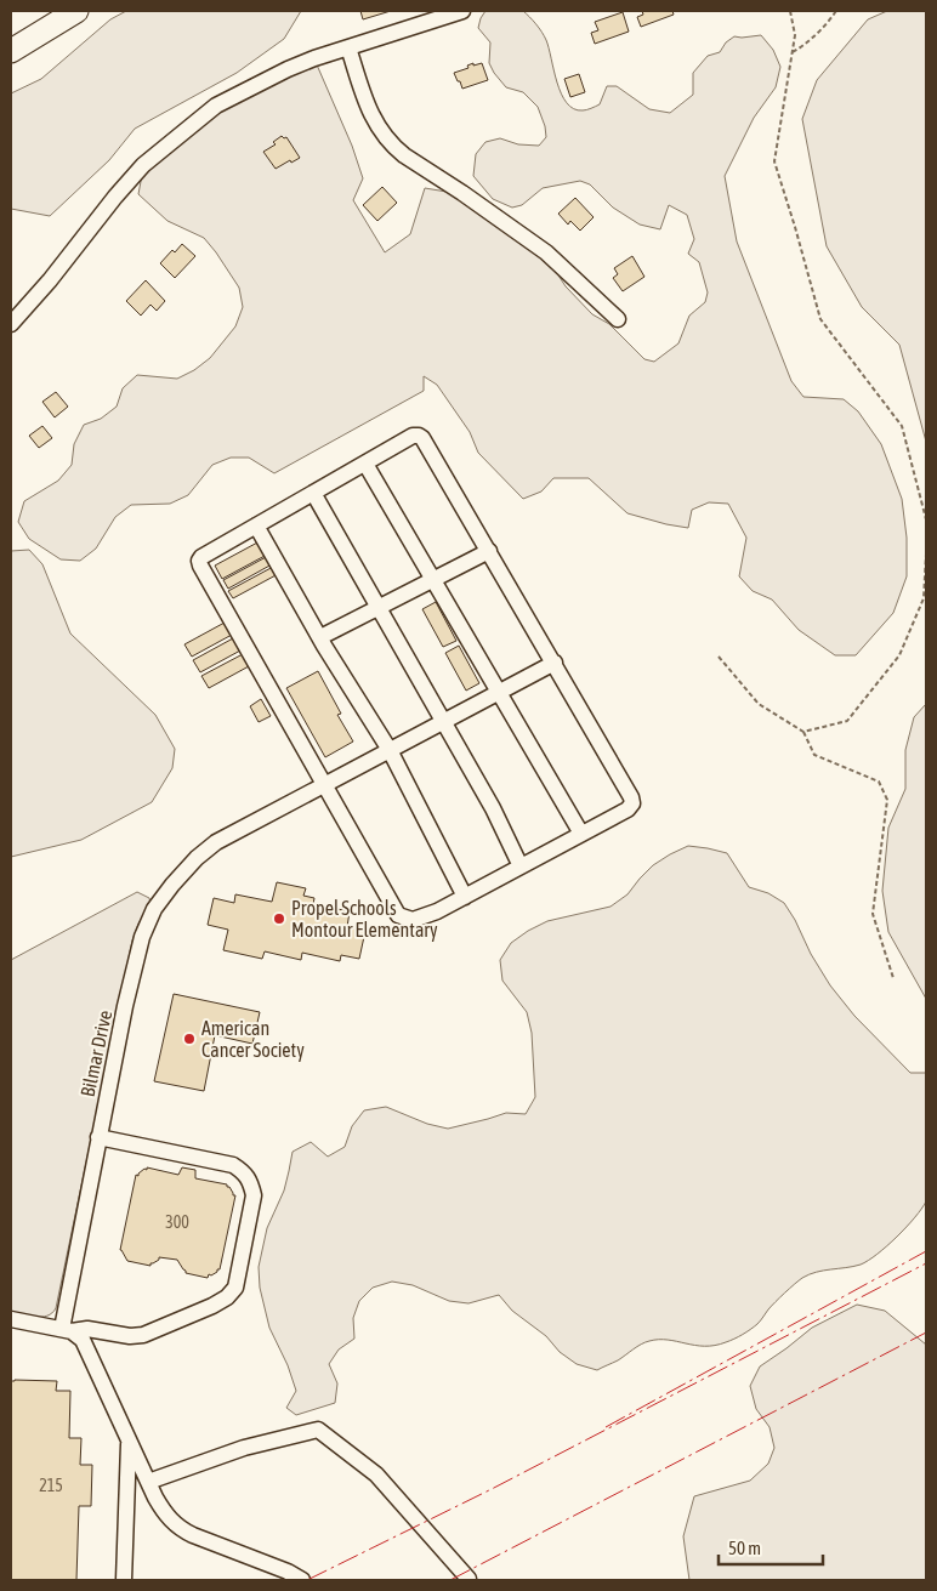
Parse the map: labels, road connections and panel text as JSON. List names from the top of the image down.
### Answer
{
  "streets": {
    "street": ["Bilmar Drive"]
  },
  "places": ["Propel Schools Montour Elementary", "American Cancer Society"],
  "house_numbers": ["300", "215"],
  "scale_bar": "50 m"
}
